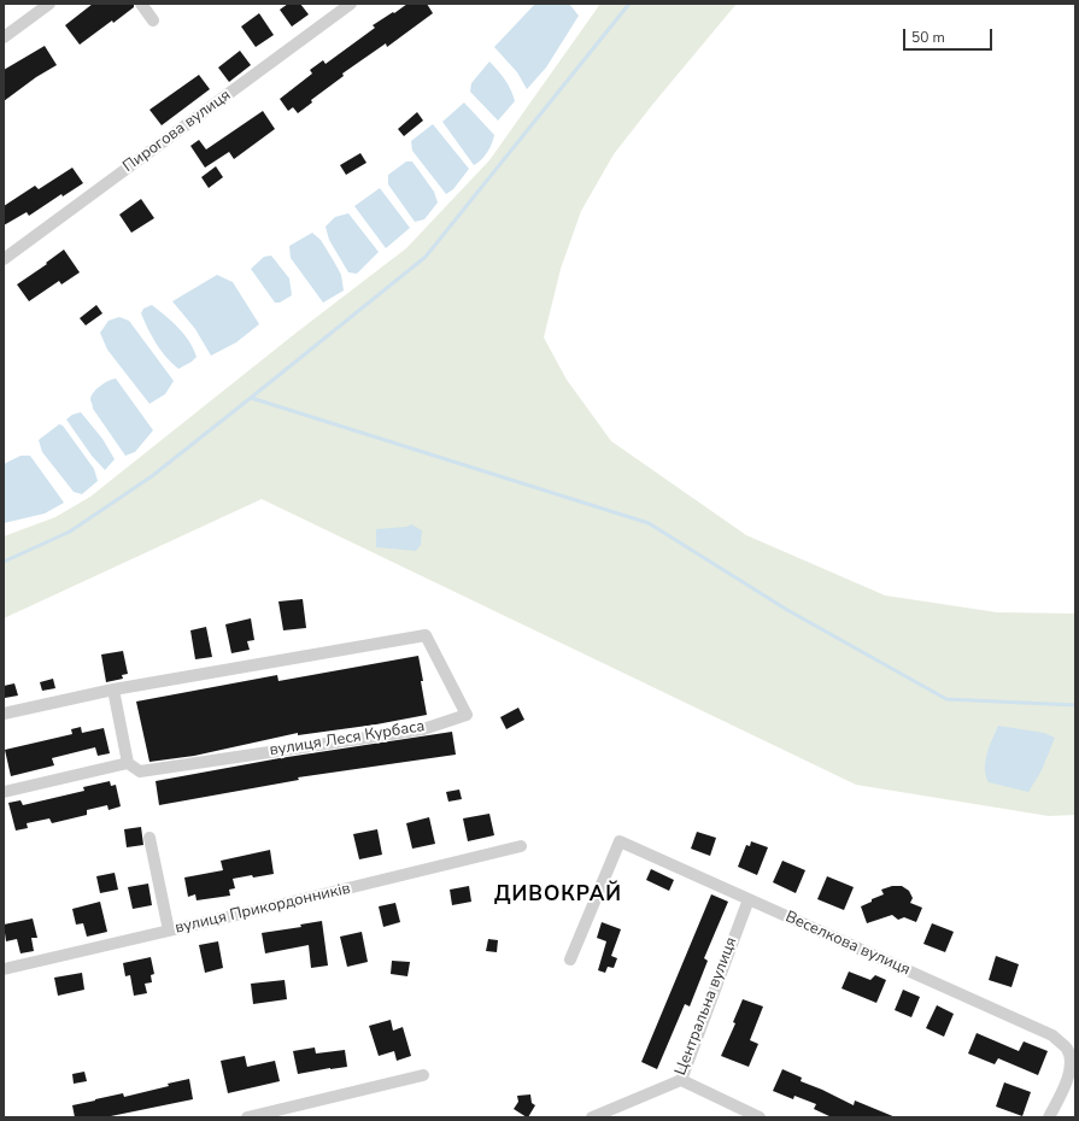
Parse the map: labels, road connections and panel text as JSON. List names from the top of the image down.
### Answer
{
  "streets": {
    "street": [
      "Пирогова вулиця",
      "вулиця Леся Курбаса",
      "вулиця Прикордонників",
      "Веселкова вулиця",
      "Центральна вулиця"
    ]
  },
  "crossings": [
    ["Веселкова вулиця", "Центральна вулиця"]
  ],
  "districts": ["ДИВОКРАЙ"],
  "scale_bar": "50 m"
}
